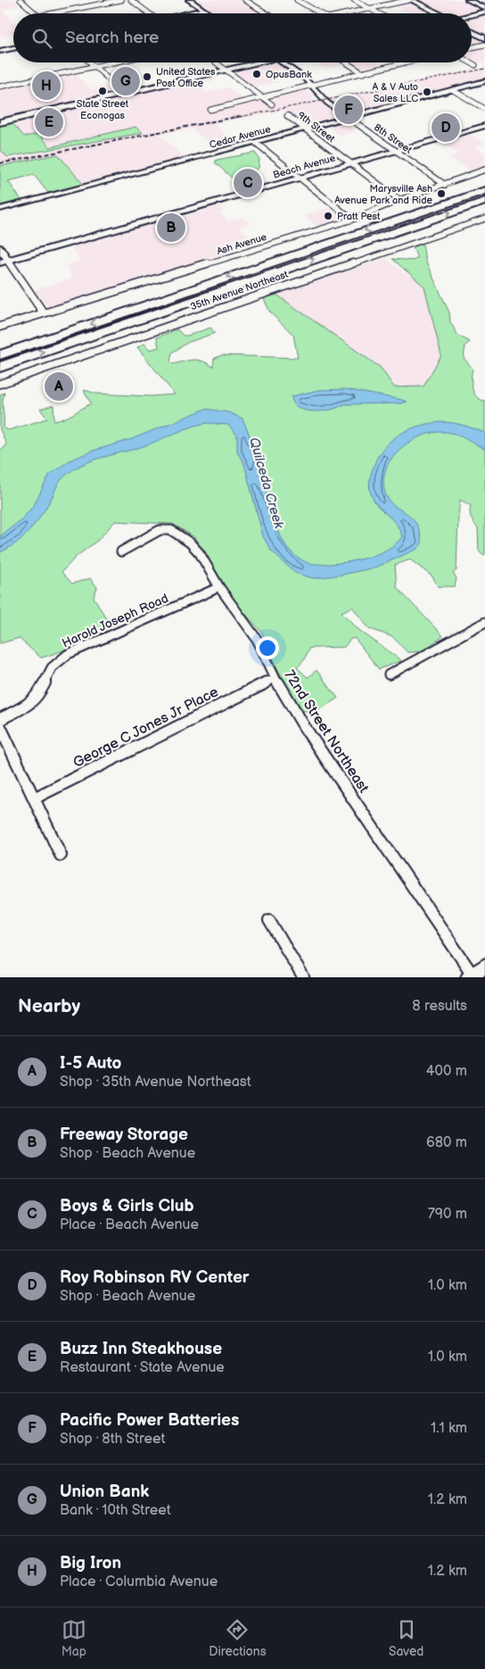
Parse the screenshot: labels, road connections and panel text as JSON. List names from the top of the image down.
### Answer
{
  "streets": {
    "street": [
      "9th Street",
      "Cedar Avenue",
      "8th Street",
      "Beach Avenue",
      "Ash Avenue",
      "35th Avenue Northeast",
      "Harold Joseph Road",
      "George C Jones Jr Place",
      "72nd Street Northeast"
    ]
  },
  "crossings": [
    ["9th Street", "Cedar Avenue"],
    ["9th Street", "Beach Avenue"],
    ["9th Street", "Ash Avenue"],
    ["Cedar Avenue", "8th Street"],
    ["8th Street", "Beach Avenue"],
    ["8th Street", "Ash Avenue"]
  ],
  "water": ["Quilceda Creek"],
  "places": [
    "OpusBank",
    "United States Post Office",
    "State Street Econogas",
    "A & V Auto Sales LLC",
    "Marysville Ash Avenue Park and Ride",
    "Pratt Pest"
  ],
  "page": {
    "search": "Search here",
    "pins": [
      "G",
      "H",
      "F",
      "E",
      "D",
      "C",
      "B",
      "A"
    ],
    "heading": ["Nearby", "8 results"],
    "list": [
      {
        "mark": "A",
        "name": "I-5 Auto",
        "note": "Shop · 35th Avenue Northeast",
        "value": "400 m"
      },
      {
        "mark": "B",
        "name": "Freeway Storage",
        "note": "Shop · Beach Avenue",
        "value": "680 m"
      },
      {
        "mark": "C",
        "name": "Boys & Girls Club",
        "note": "Place · Beach Avenue",
        "value": "790 m"
      },
      {
        "mark": "D",
        "name": "Roy Robinson RV Center",
        "note": "Shop · Beach Avenue",
        "value": "1.0 km"
      },
      {
        "mark": "E",
        "name": "Buzz Inn Steakhouse",
        "note": "Restaurant · State Avenue",
        "value": "1.0 km"
      },
      {
        "mark": "F",
        "name": "Pacific Power Batteries",
        "note": "Shop · 8th Street",
        "value": "1.1 km"
      },
      {
        "mark": "G",
        "name": "Union Bank",
        "note": "Bank · 10th Street",
        "value": "1.2 km"
      },
      {
        "mark": "H",
        "name": "Big Iron",
        "note": "Place · Columbia Avenue",
        "value": "1.2 km"
      }
    ],
    "nav": ["Map", "Directions", "Saved"]
  }
}
